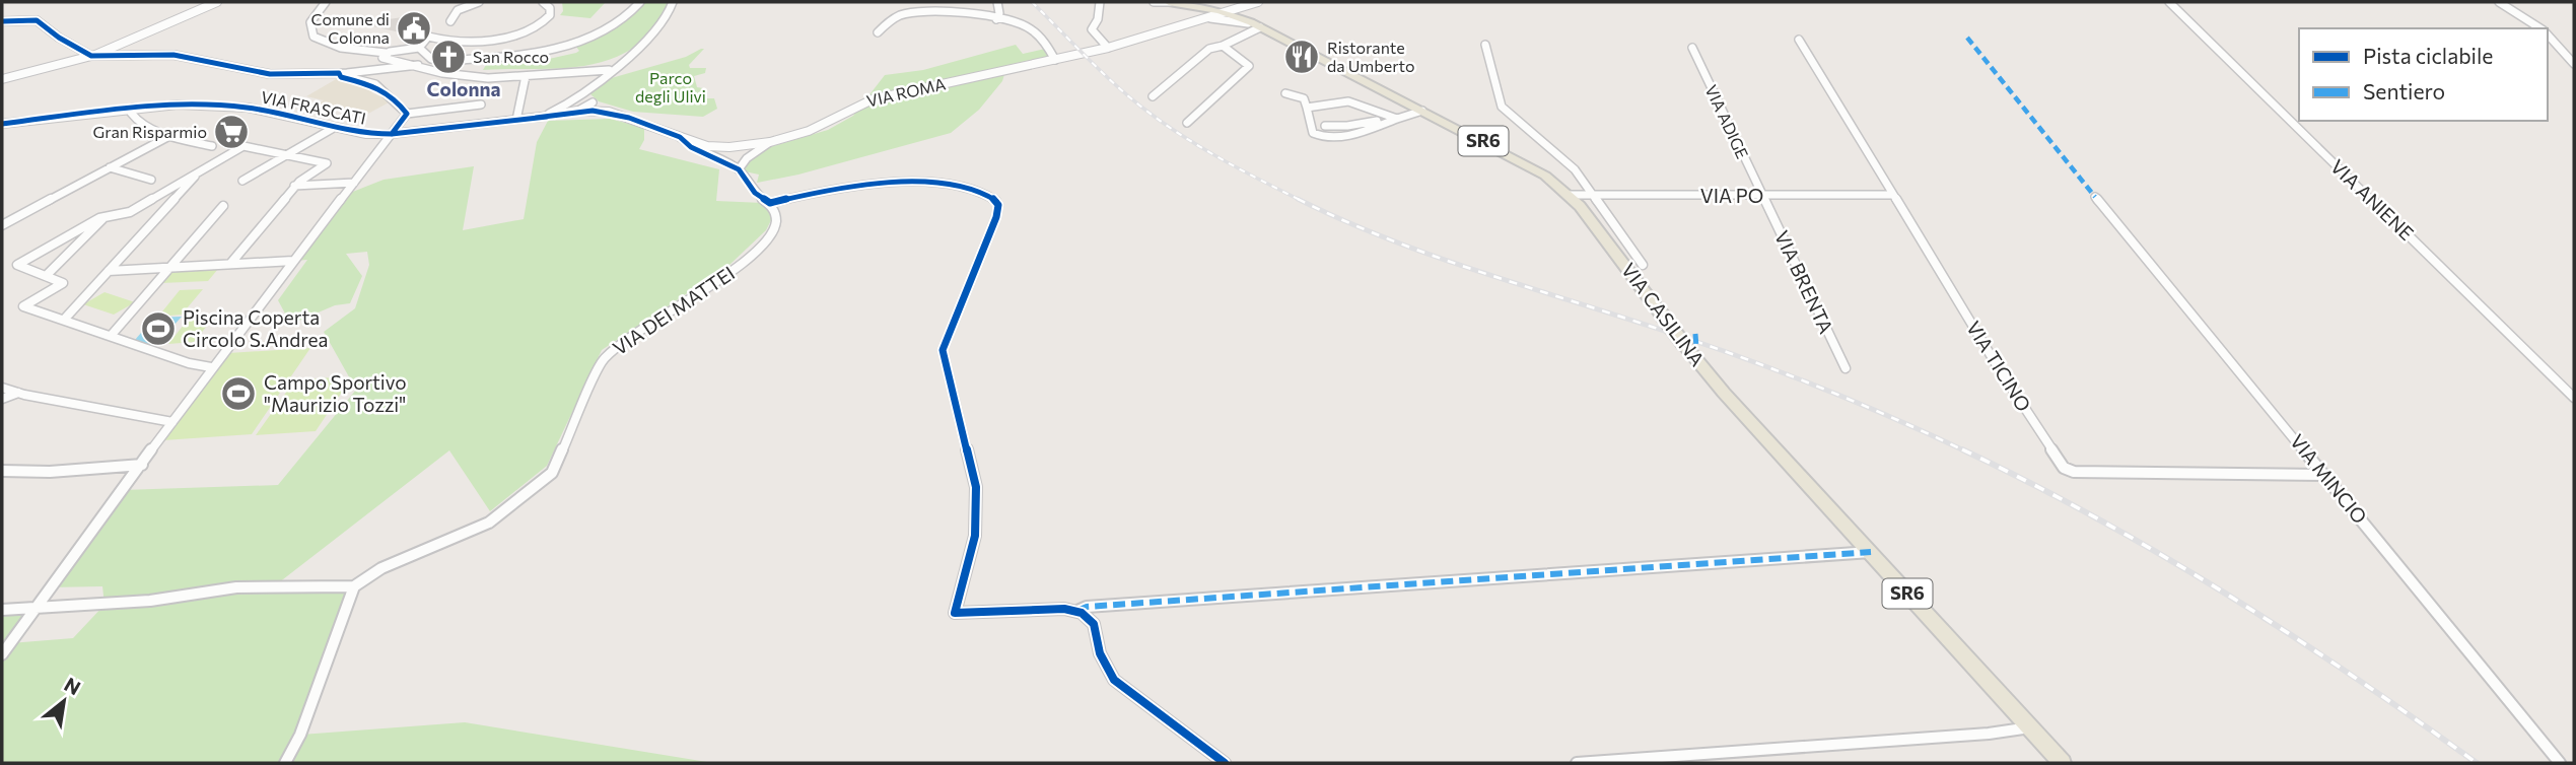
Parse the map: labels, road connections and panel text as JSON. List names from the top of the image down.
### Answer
{
  "streets": {
    "main road": ["SR6", "VIA CASILINA"],
    "street": [
      "VIA ROMA",
      "VIA FRASCATI",
      "VIA ADIGE",
      "VIA PO",
      "VIA ANIENE",
      "VIA BRENTA",
      "VIA DEI MATTEI",
      "VIA TICINO",
      "VIA MINCIO"
    ]
  },
  "crossings": [
    ["VIA ROMA", "VIA CASILINA"],
    ["VIA ADIGE", "VIA PO"],
    ["VIA ADIGE", "VIA BRENTA"],
    ["VIA PO", "VIA BRENTA"],
    ["VIA PO", "VIA CASILINA"],
    ["VIA PO", "VIA TICINO"],
    ["VIA TICINO", "VIA MINCIO"]
  ],
  "districts": ["Colonna"],
  "parks": ["Parco degli Ulivi"],
  "places": {
    "public building": ["Comune di Colonna"],
    "church": ["San Rocco"],
    "restaurant": ["Ristorante da Umberto"],
    "supermarket": ["Gran Risparmio"],
    "sports": ["Piscina Coperta Circolo S.Andrea", "Campo Sportivo \"Maurizio Tozzi\""]
  },
  "legend": ["Pista ciclabile", "Sentiero"],
  "north": "top right"
}
